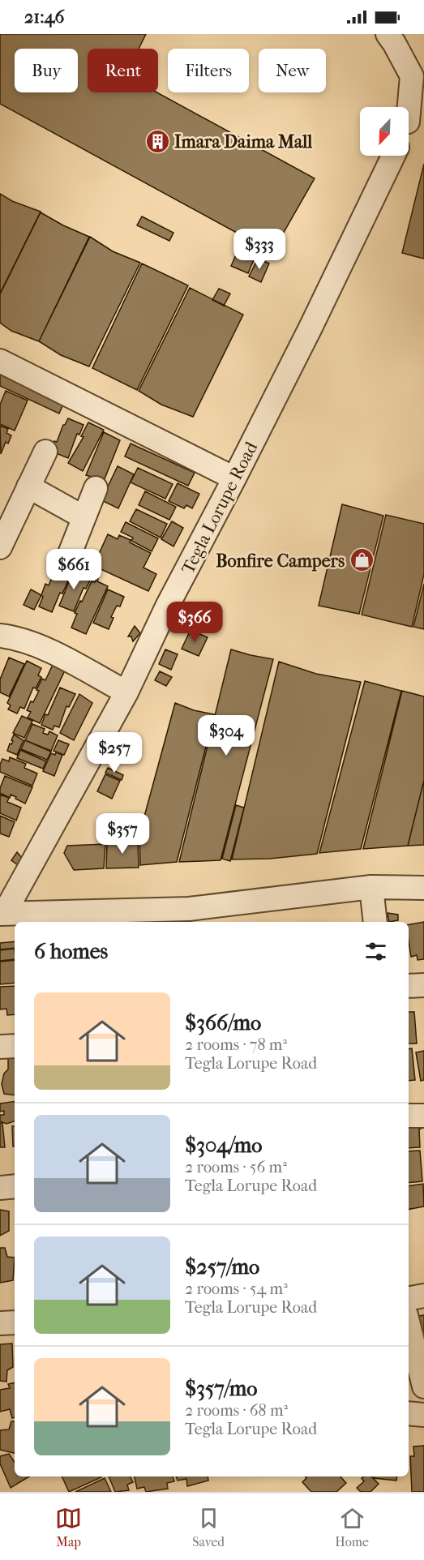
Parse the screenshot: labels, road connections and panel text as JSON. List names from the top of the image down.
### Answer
{
  "streets": {
    "street": ["Tegla Lorupe Road"]
  },
  "places": {
    "building": ["Imara Daima Mall"],
    "shop": ["Bonfire Campers"]
  },
  "north": "bottom left",
  "page": {
    "status": "21:46",
    "chip": [
      "Buy",
      "Rent",
      "Filters",
      "New"
    ],
    "price": [
      "$333",
      "$661",
      "$366",
      "$304",
      "$257",
      "$357"
    ],
    "heading": "6 homes",
    "list": [
      {
        "name": "$366/mo",
        "note": "2 rooms · 78 m² · Tegla Lorupe Road"
      },
      {
        "name": "$304/mo",
        "note": "2 rooms · 56 m² · Tegla Lorupe Road"
      },
      {
        "name": "$257/mo",
        "note": "2 rooms · 54 m² · Tegla Lorupe Road"
      },
      {
        "name": "$357/mo",
        "note": "2 rooms · 68 m² · Tegla Lorupe Road"
      }
    ],
    "tabs": ["Map", "Saved", "Home"]
  }
}
